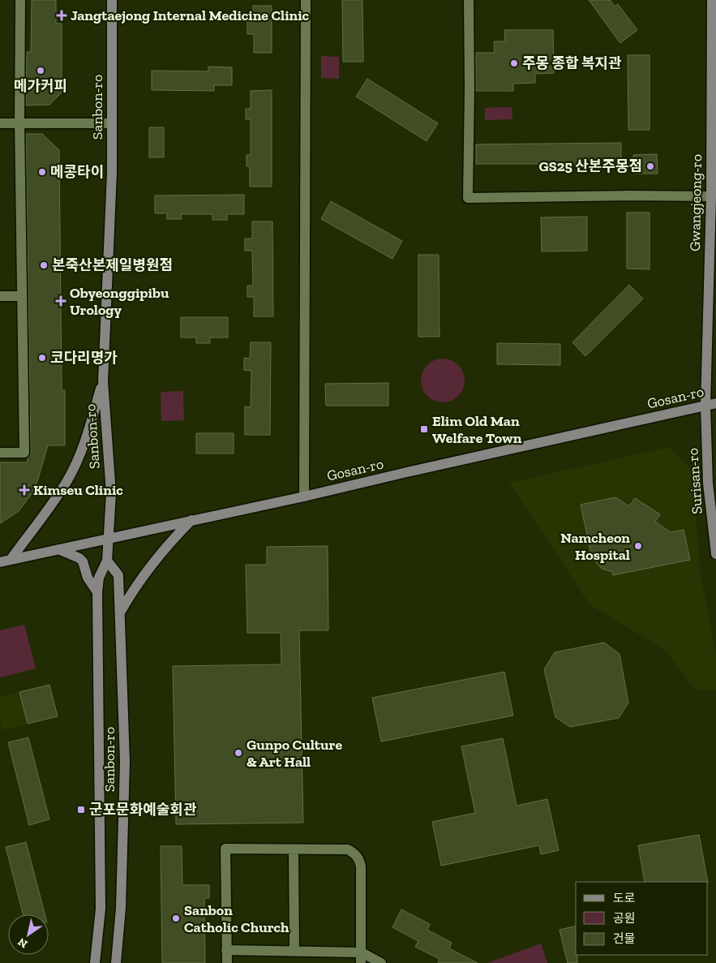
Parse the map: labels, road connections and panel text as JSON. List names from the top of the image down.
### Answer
{
  "streets": {
    "street": [
      "Sanbon-ro",
      "Gwangjeong-ro",
      "Gosan-ro",
      "Surisan-ro"
    ]
  },
  "crossings": [
    ["Sanbon-ro", "Gosan-ro"],
    ["Gwangjeong-ro", "Gosan-ro"],
    ["Gwangjeong-ro", "Surisan-ro"],
    ["Gosan-ro", "Surisan-ro"]
  ],
  "places": {
    "health": ["Jangtaejong Internal Medicine Clinic", "Obyeonggipibu Urology", "Kimseu Clinic"],
    "other": [
      "주몽 종합 복지관",
      "메가커피",
      "GS25 산본주몽점",
      "메콩타이",
      "본죽산본제일병원점",
      "코다리명가",
      "Namcheon Hospital",
      "Gunpo Culture & Art Hall",
      "Sanbon Catholic Church"
    ],
    "transit": ["Elim Old Man Welfare Town", "군포문화예술회관"]
  },
  "legend": ["도로", "공원", "건물"],
  "north": "bottom left"
}
